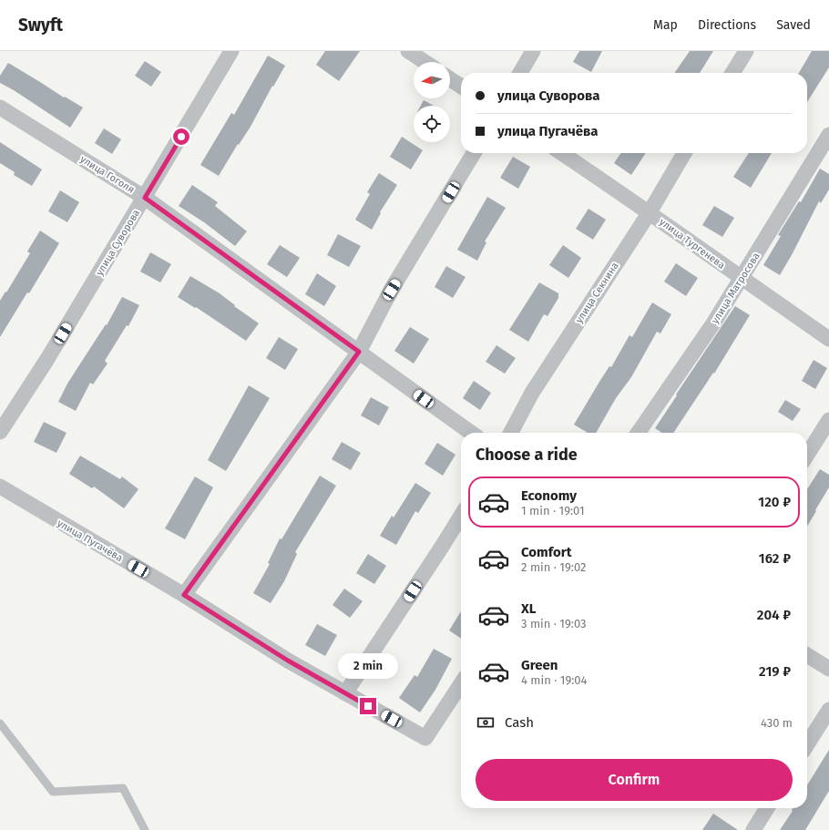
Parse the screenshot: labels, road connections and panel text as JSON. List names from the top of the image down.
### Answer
{
  "streets": {
    "street": [
      "улица Гоголя",
      "улица Суворова",
      "улица Тургенева",
      "улица Матросова",
      "улица Секнина",
      "улица Пугачёва"
    ]
  },
  "crossings": [
    ["улица Гоголя", "улица Суворова"],
    ["улица Тургенева", "улица Матросова"],
    ["улица Тургенева", "улица Секнина"]
  ],
  "north": "left",
  "page": {
    "header": "Swyft",
    "nav": ["Map", "Directions", "Saved"],
    "banner": ["улица Суворова", "улица Пугачёва"],
    "heading": "Choose a ride",
    "list": [
      {
        "name": "Economy",
        "note": "1 min · 19:01",
        "value": "120 ₽"
      },
      {
        "name": "Comfort",
        "note": "2 min · 19:02",
        "value": "162 ₽"
      },
      {
        "name": "XL",
        "note": "3 min · 19:03",
        "value": "204 ₽"
      },
      {
        "name": "Green",
        "note": "4 min · 19:04",
        "value": "219 ₽"
      }
    ],
    "bubble": "2 min",
    "pay": ["Cash", "430 m"],
    "buttons": "Confirm"
  }
}
